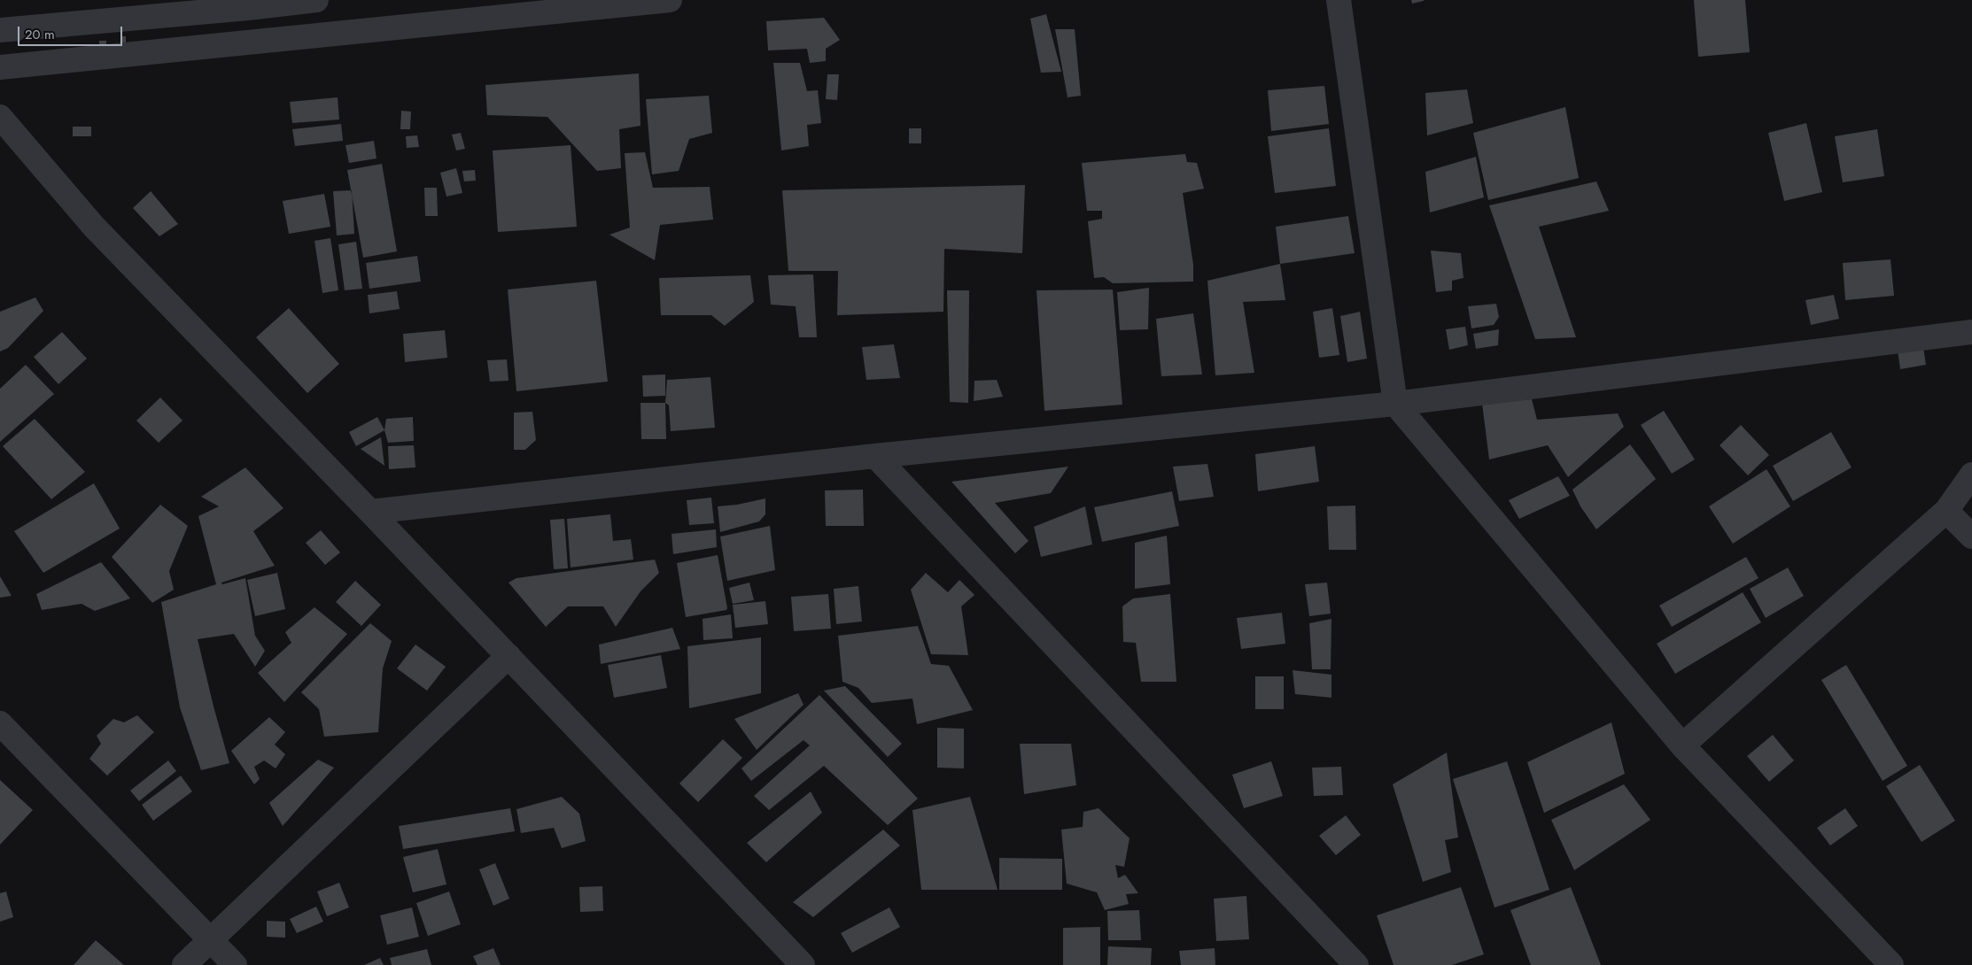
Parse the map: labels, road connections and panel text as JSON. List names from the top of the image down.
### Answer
{
  "scale_bar": "20 m"
}
